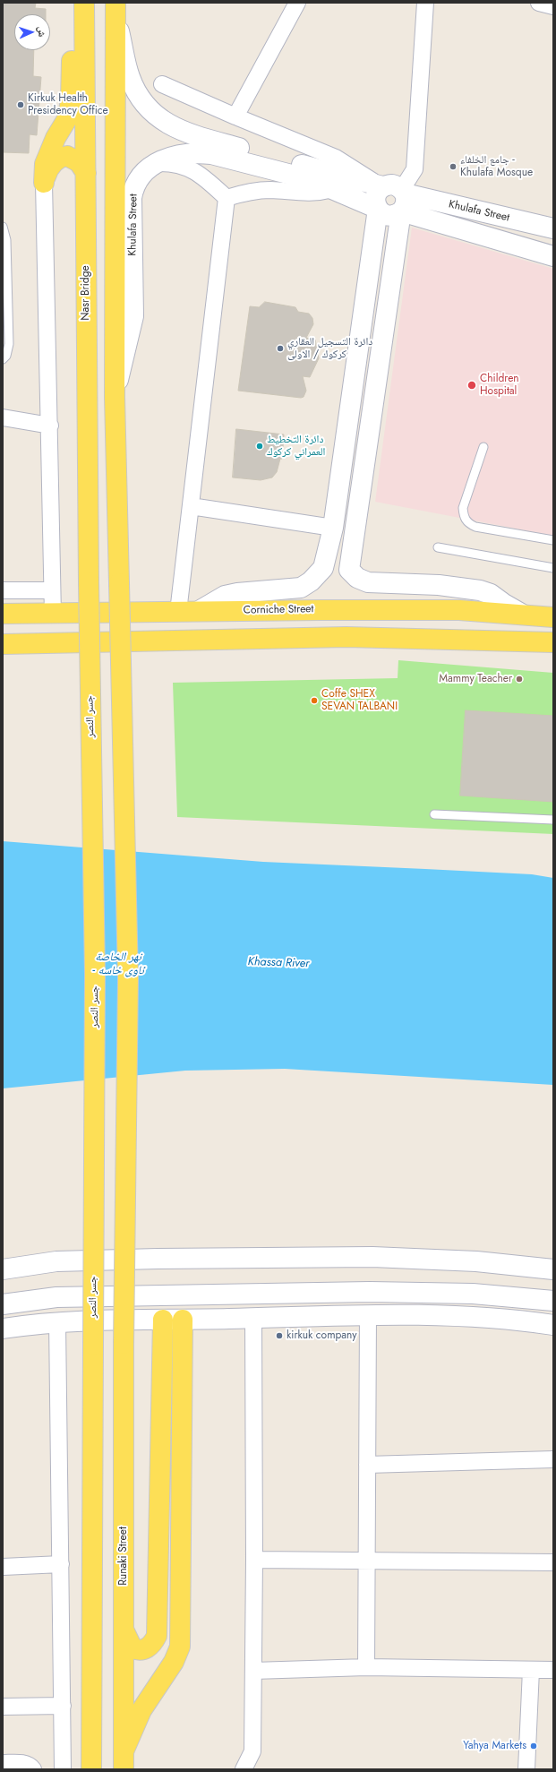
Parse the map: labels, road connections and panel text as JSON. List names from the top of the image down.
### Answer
{
  "streets": {
    "main road": [
      "Nasr Bridge",
      "Corniche Street",
      "جسر النصر",
      "Runaki Street"
    ],
    "street": ["Khulafa Street"]
  },
  "crossings": [
    ["Khulafa Street", "Runaki Street"],
    ["Nasr Bridge", "جسر النصر"]
  ],
  "water": ["نهر الخاصة - ئاوی خاسە", "Khassa River"],
  "places": [
    "Kirkuk Health Presidency Office",
    "جامع الخلفاء - Khulafa Mosque",
    "دائرة التسجيل العقاري كركوك / الاولى",
    "Children Hospital",
    "دائرة التخطيط العمراني كركوك",
    "Mammy Teacher",
    "Coffe SHEX SEVAN TALBANI",
    "kirkuk company",
    "Yahya Markets"
  ],
  "north": "right"
}
